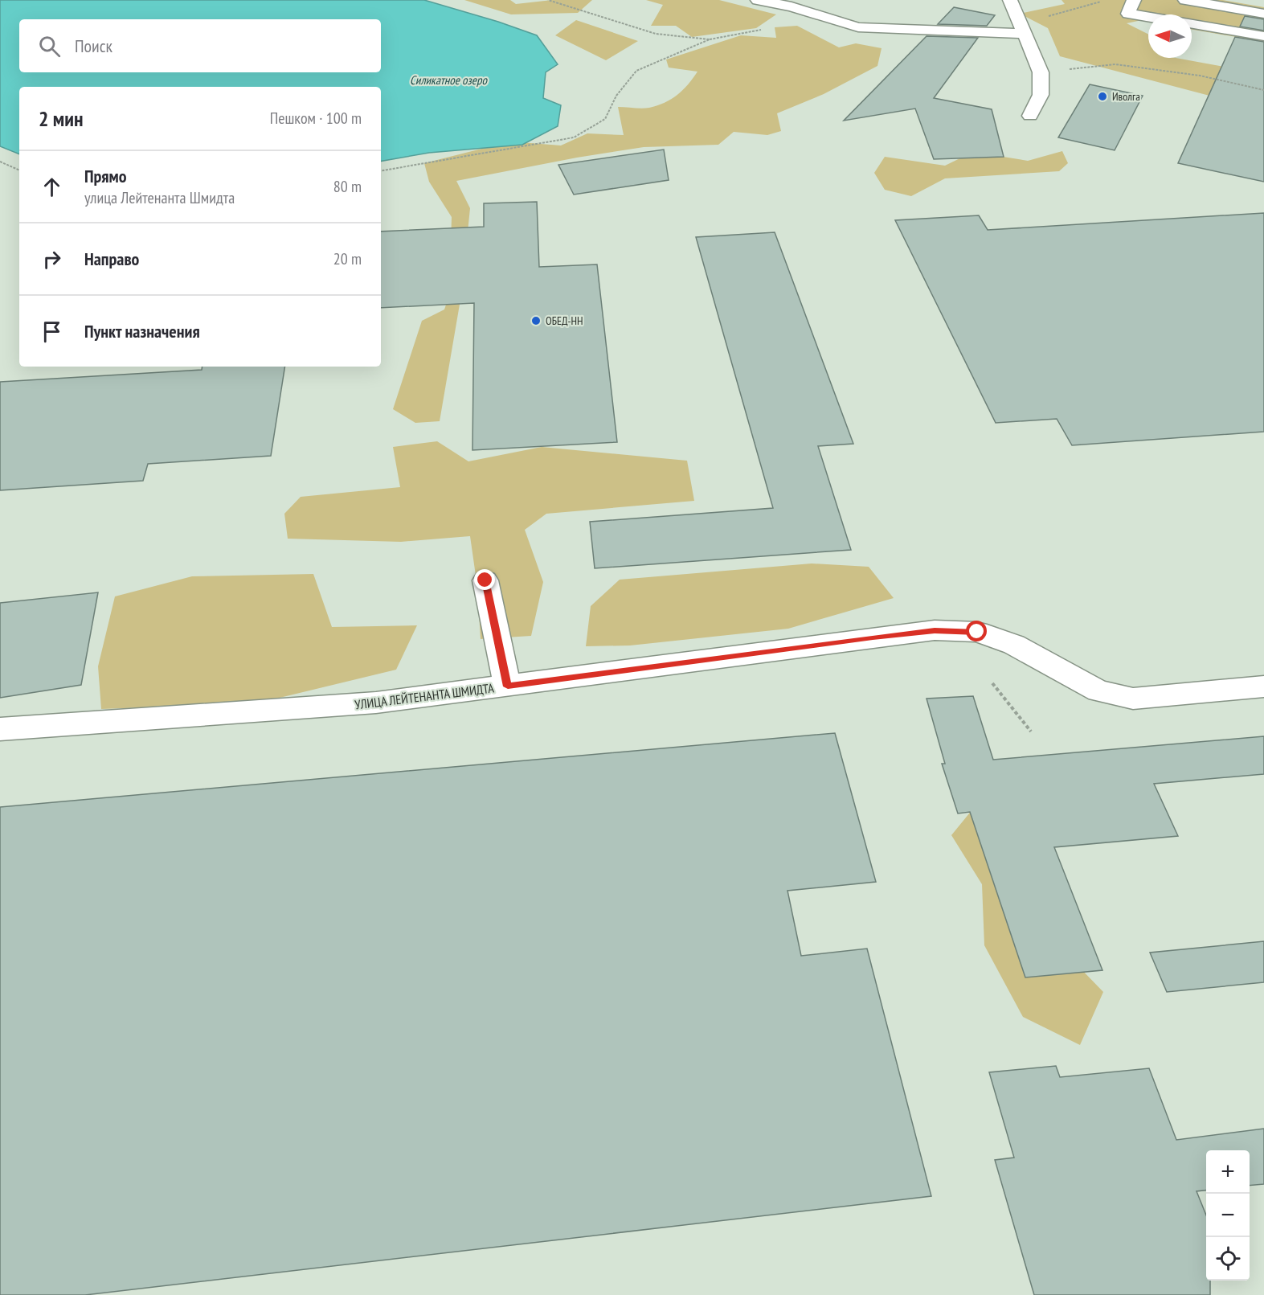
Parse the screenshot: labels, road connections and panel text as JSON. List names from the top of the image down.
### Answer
{
  "streets": {
    "street": ["УЛИЦА ЛЕЙТЕНАНТА ШМИДТА"]
  },
  "water": ["Силикатное озеро"],
  "places": ["Иволга", "ОБЕД-НН"],
  "north": "left",
  "page": {
    "search": "Поиск",
    "heading": ["2 мин", "Пешком · 100 m"],
    "list": [
      ["Прямо", "улица Лейтенанта Шмидта", "80 m"],
      ["Направо", "20 m"],
      "Пункт назначения"
    ],
    "map_buttons": ["+", "−"]
  }
}
